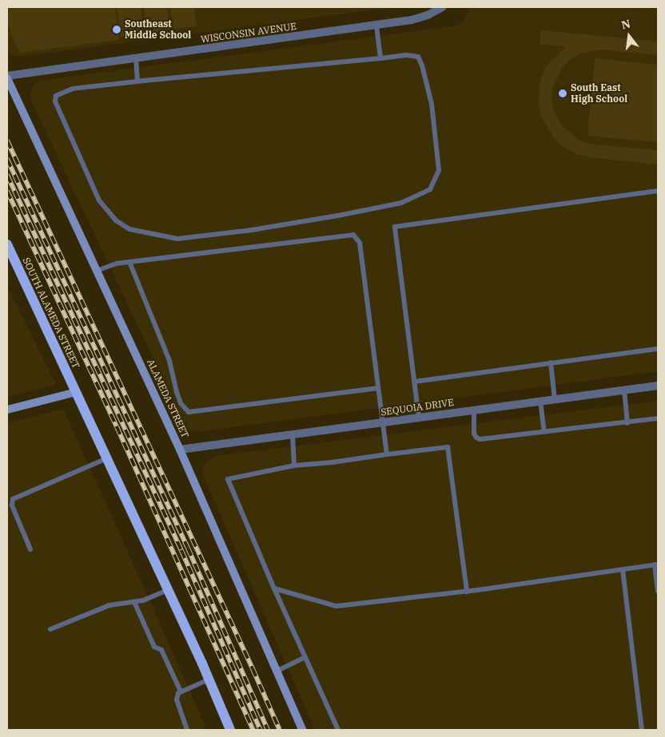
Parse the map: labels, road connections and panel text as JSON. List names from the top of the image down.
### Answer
{
  "streets": {
    "main road": ["SOUTH ALAMEDA STREET"],
    "street": ["WISCONSIN AVENUE", "ALAMEDA STREET", "SEQUOIA DRIVE"]
  },
  "crossings": [
    ["WISCONSIN AVENUE", "ALAMEDA STREET"],
    ["ALAMEDA STREET", "SEQUOIA DRIVE"]
  ],
  "places": ["Southeast Middle School", "South East High School"],
  "north": "top"
}
